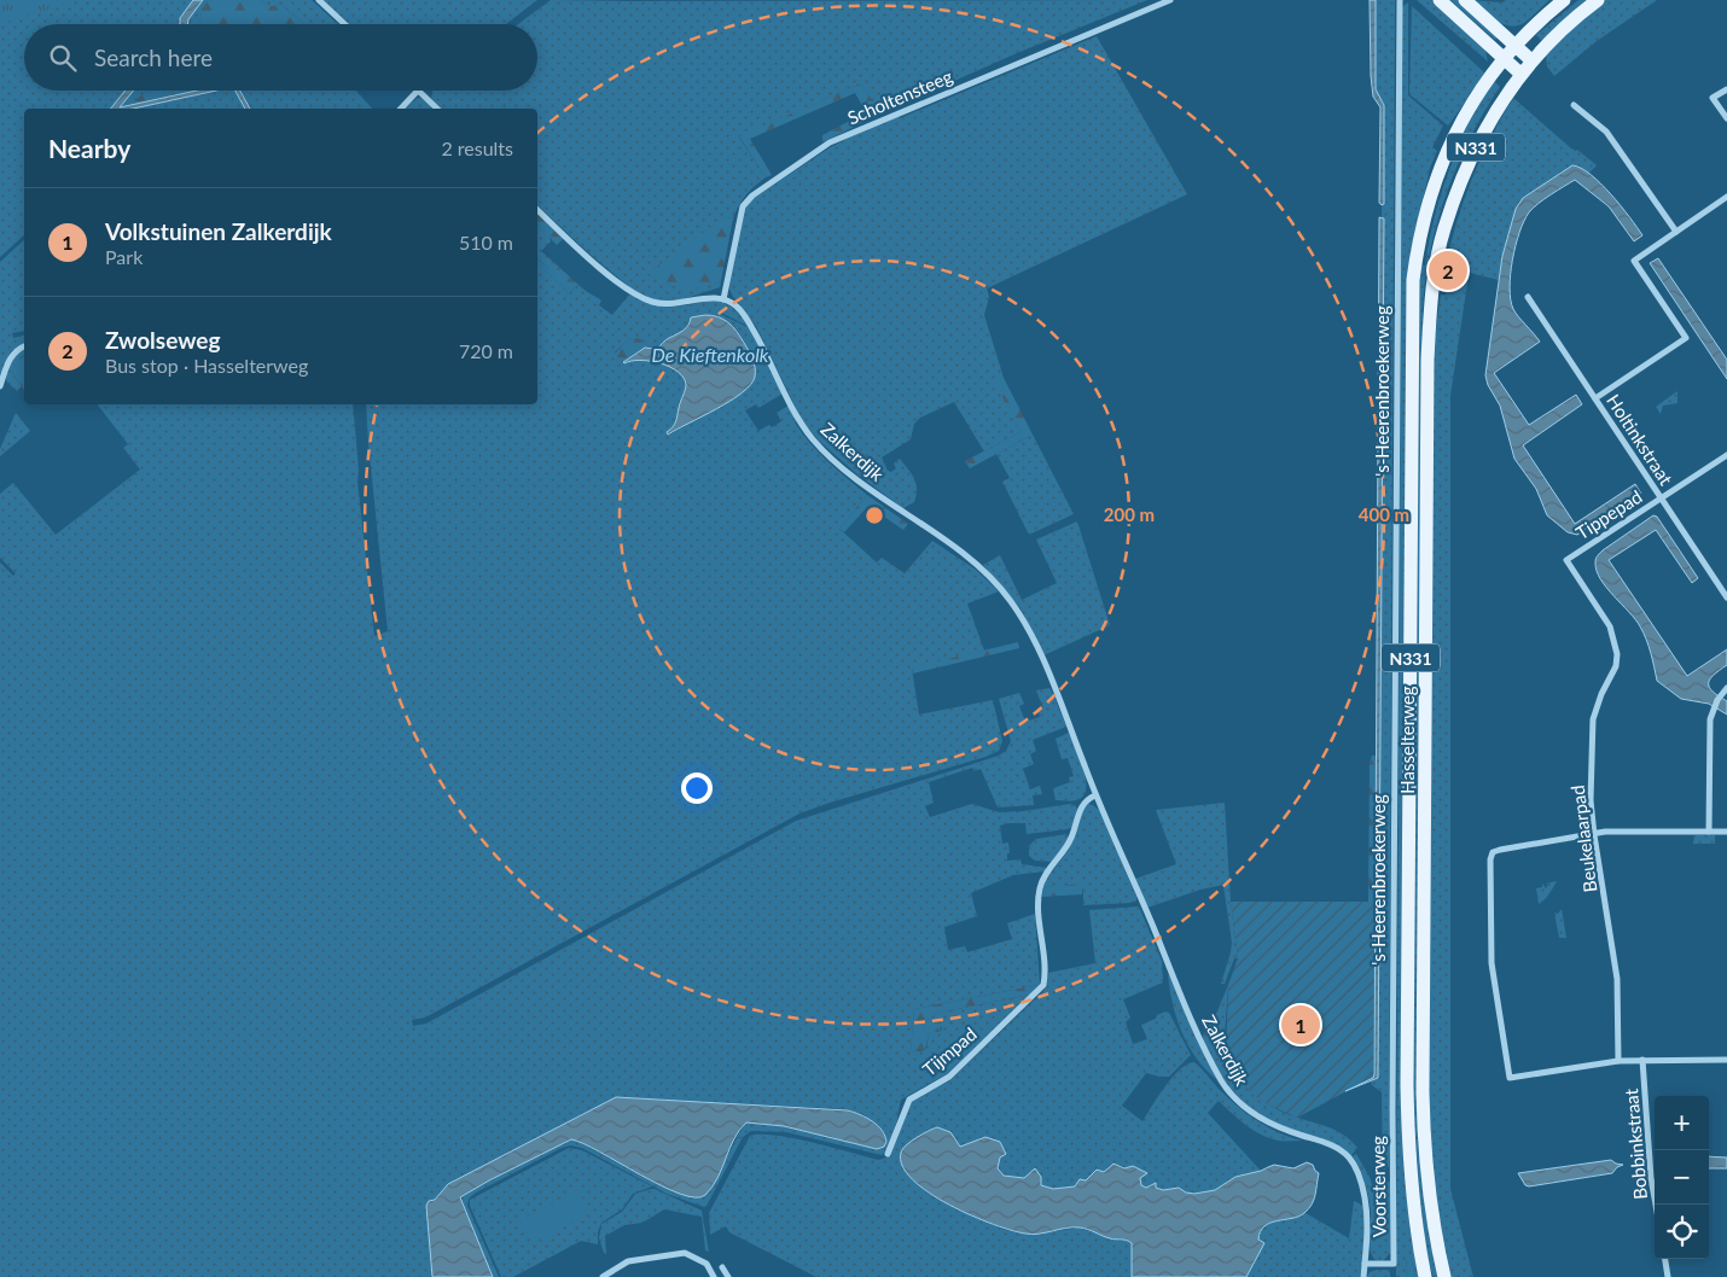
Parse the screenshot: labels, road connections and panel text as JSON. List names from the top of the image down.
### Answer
{
  "streets": {
    "main road": ["N331", "Hasselterweg"],
    "street": [
      "Scholtensteeg",
      "'s-Heerenbroekerweg",
      "Holtinkstraat",
      "Zalkerdijk",
      "Tippepad",
      "Beukelaarpad",
      "Tijmpad",
      "Bobbinkstraat",
      "Voorsterweg"
    ]
  },
  "crossings": [
    ["Scholtensteeg", "Zalkerdijk"],
    ["'s-Heerenbroekerweg", "Voorsterweg"],
    ["Holtinkstraat", "Tippepad"],
    ["Zalkerdijk", "Tijmpad"],
    ["Zalkerdijk", "Voorsterweg"],
    ["Tippepad", "Beukelaarpad"]
  ],
  "water": ["De Kieftenkolk"],
  "page": {
    "search": "Search here",
    "heading": ["Nearby", "2 results"],
    "list": [
      {
        "mark": "1",
        "name": "Volkstuinen Zalkerdijk",
        "note": "Park",
        "value": "510 m"
      },
      {
        "mark": "2",
        "name": "Zwolseweg",
        "note": "Bus stop · Hasselterweg",
        "value": "720 m"
      }
    ],
    "pins": ["2", "1"],
    "map_buttons": ["+", "−"]
  },
  "rings": ["200 m", "400 m"]
}
